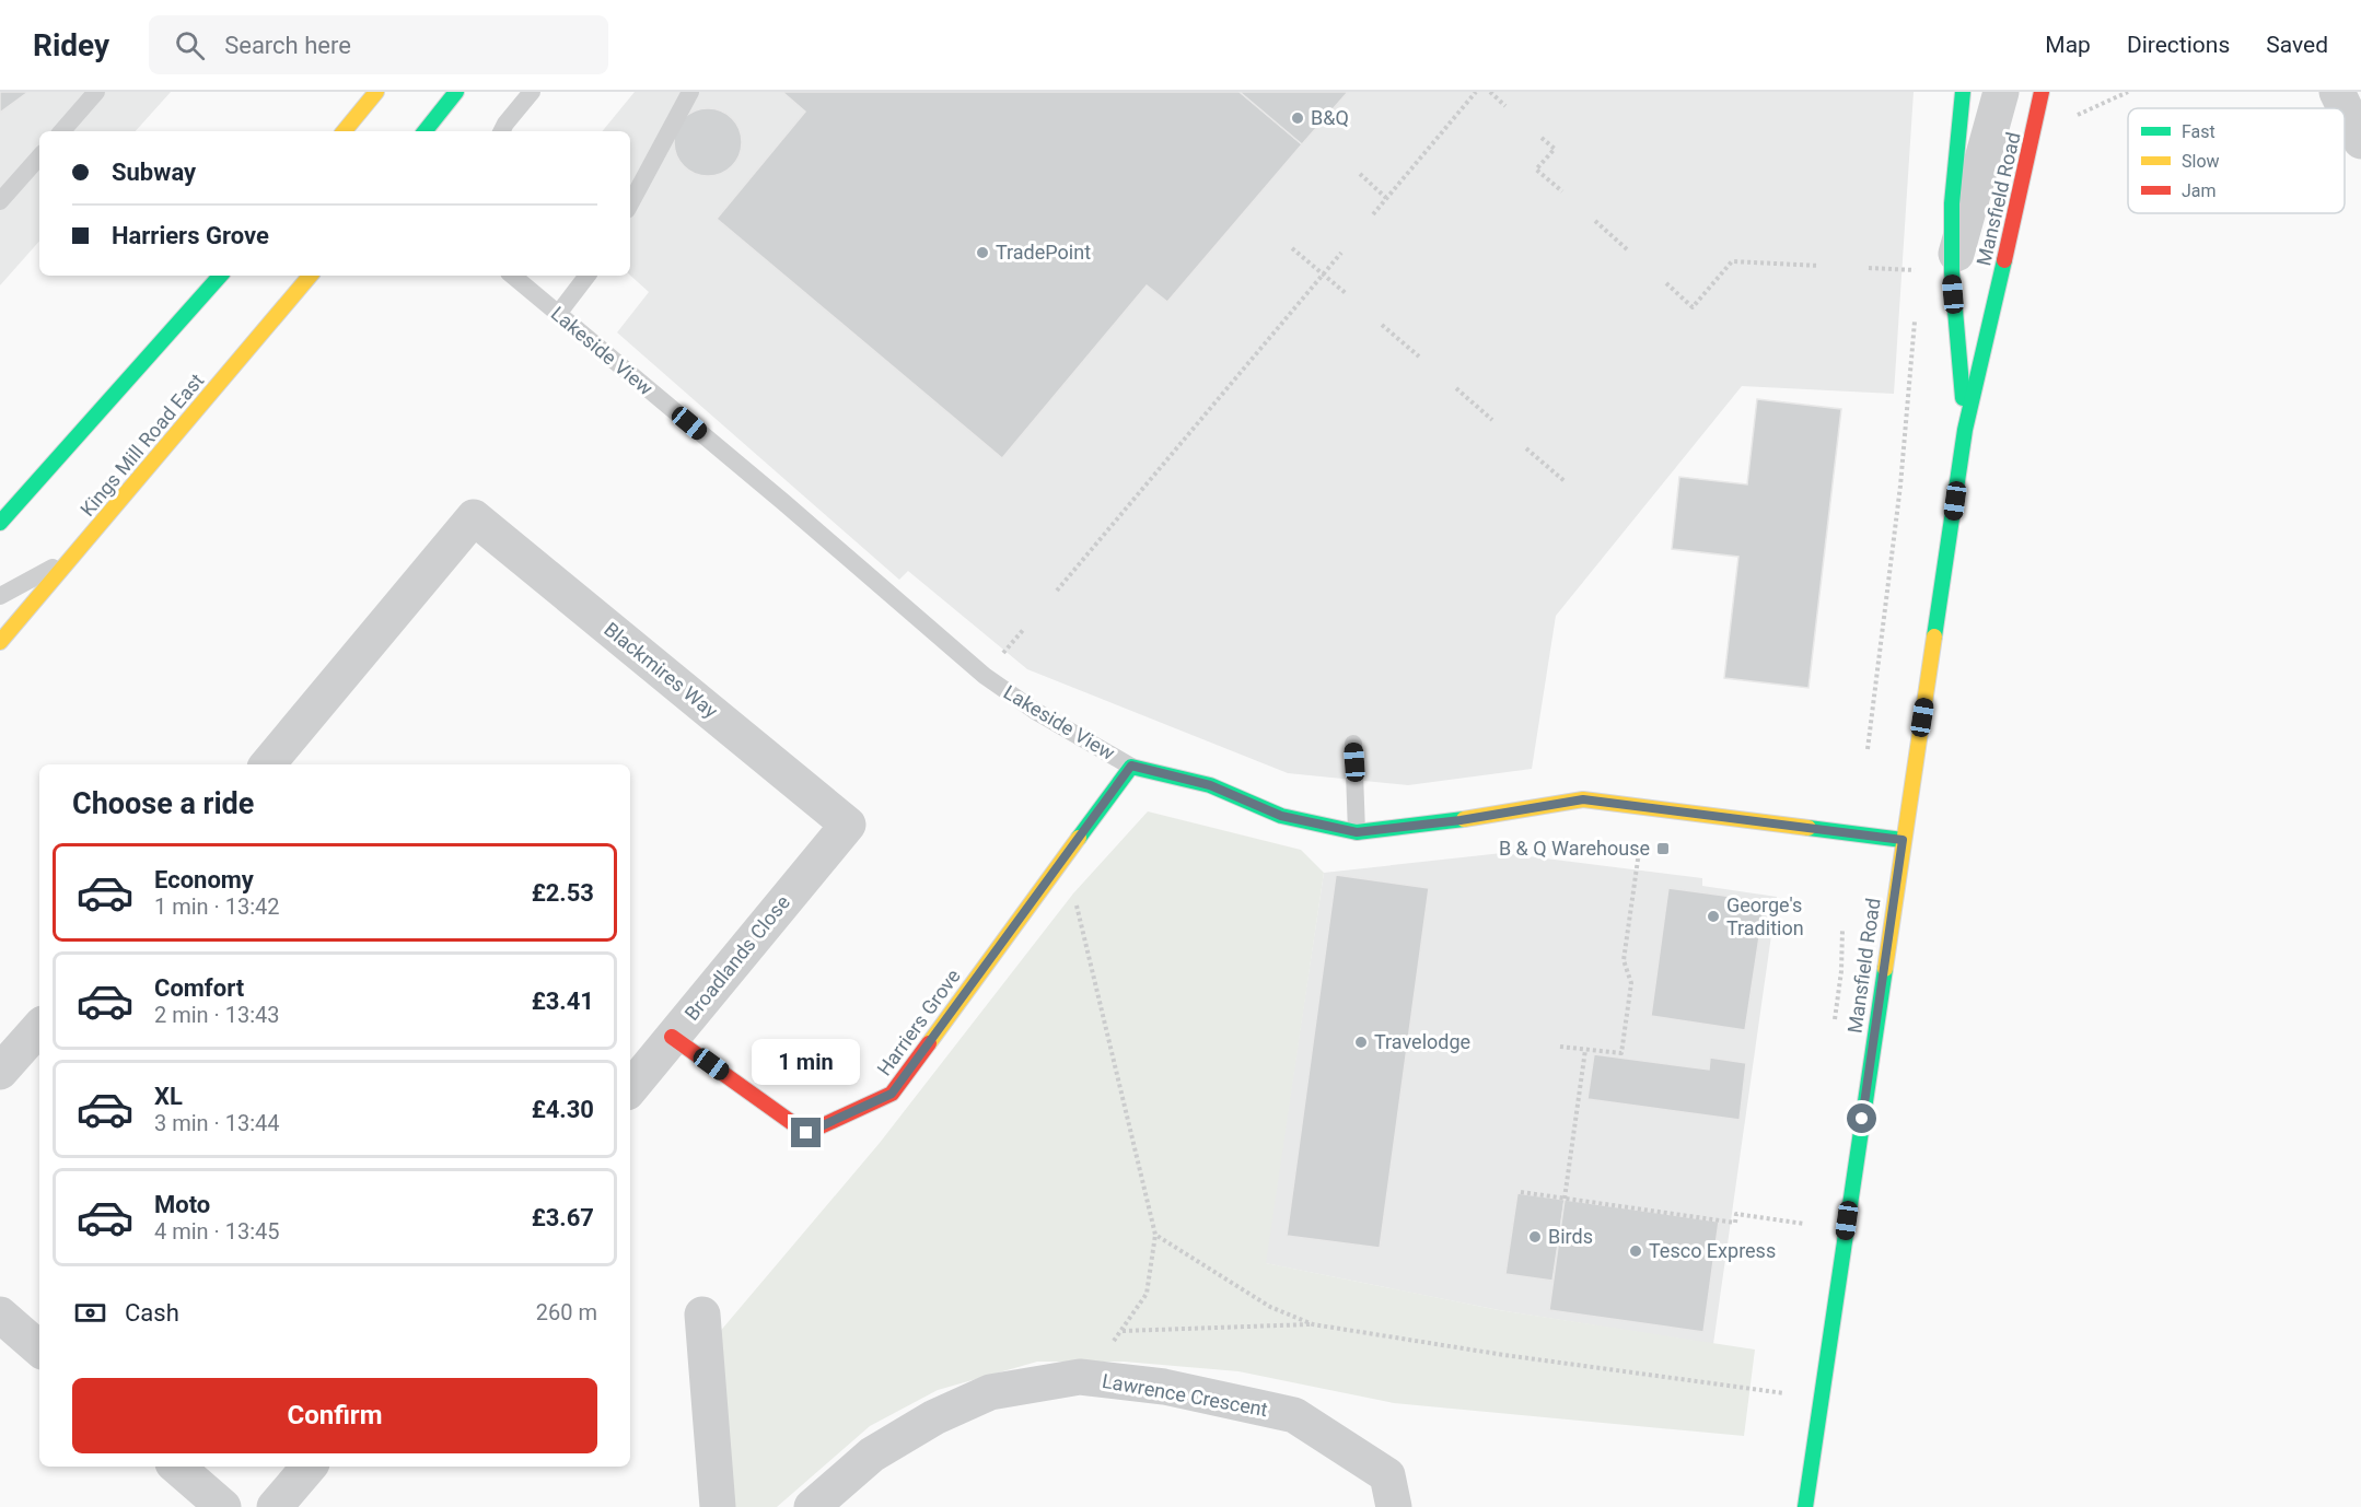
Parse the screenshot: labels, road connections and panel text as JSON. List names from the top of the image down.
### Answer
{
  "streets": {
    "main road": [
      "Mansfield Road",
      "Lakeside View",
      "Kings Mill Road East",
      "Harriers Grove"
    ],
    "street": ["Blackmires Way", "Broadlands Close", "Lawrence Crescent"]
  },
  "crossings": [
    ["Mansfield Road", "Lakeside View"],
    ["Lakeside View", "Harriers Grove"],
    ["Blackmires Way", "Broadlands Close"],
    ["Broadlands Close", "Harriers Grove"]
  ],
  "places": {
    "other": [
      "B&Q",
      "TradePoint",
      "George's Tradition",
      "Travelodge",
      "Birds",
      "Tesco Express"
    ],
    "transit": ["B & Q Warehouse"]
  },
  "legend": ["Fast", "Slow", "Jam"],
  "page": {
    "header": "Ridey",
    "search": "Search here",
    "nav": ["Map", "Directions", "Saved"],
    "banner": ["Subway", "Harriers Grove"],
    "heading": "Choose a ride",
    "list": [
      {
        "name": "Economy",
        "note": "1 min · 13:42",
        "value": "£2.53"
      },
      {
        "name": "Comfort",
        "note": "2 min · 13:43",
        "value": "£3.41"
      },
      {
        "name": "XL",
        "note": "3 min · 13:44",
        "value": "£4.30"
      },
      {
        "name": "Moto",
        "note": "4 min · 13:45",
        "value": "£3.67"
      }
    ],
    "bubble": "1 min",
    "pay": ["Cash", "260 m"],
    "buttons": "Confirm"
  }
}
